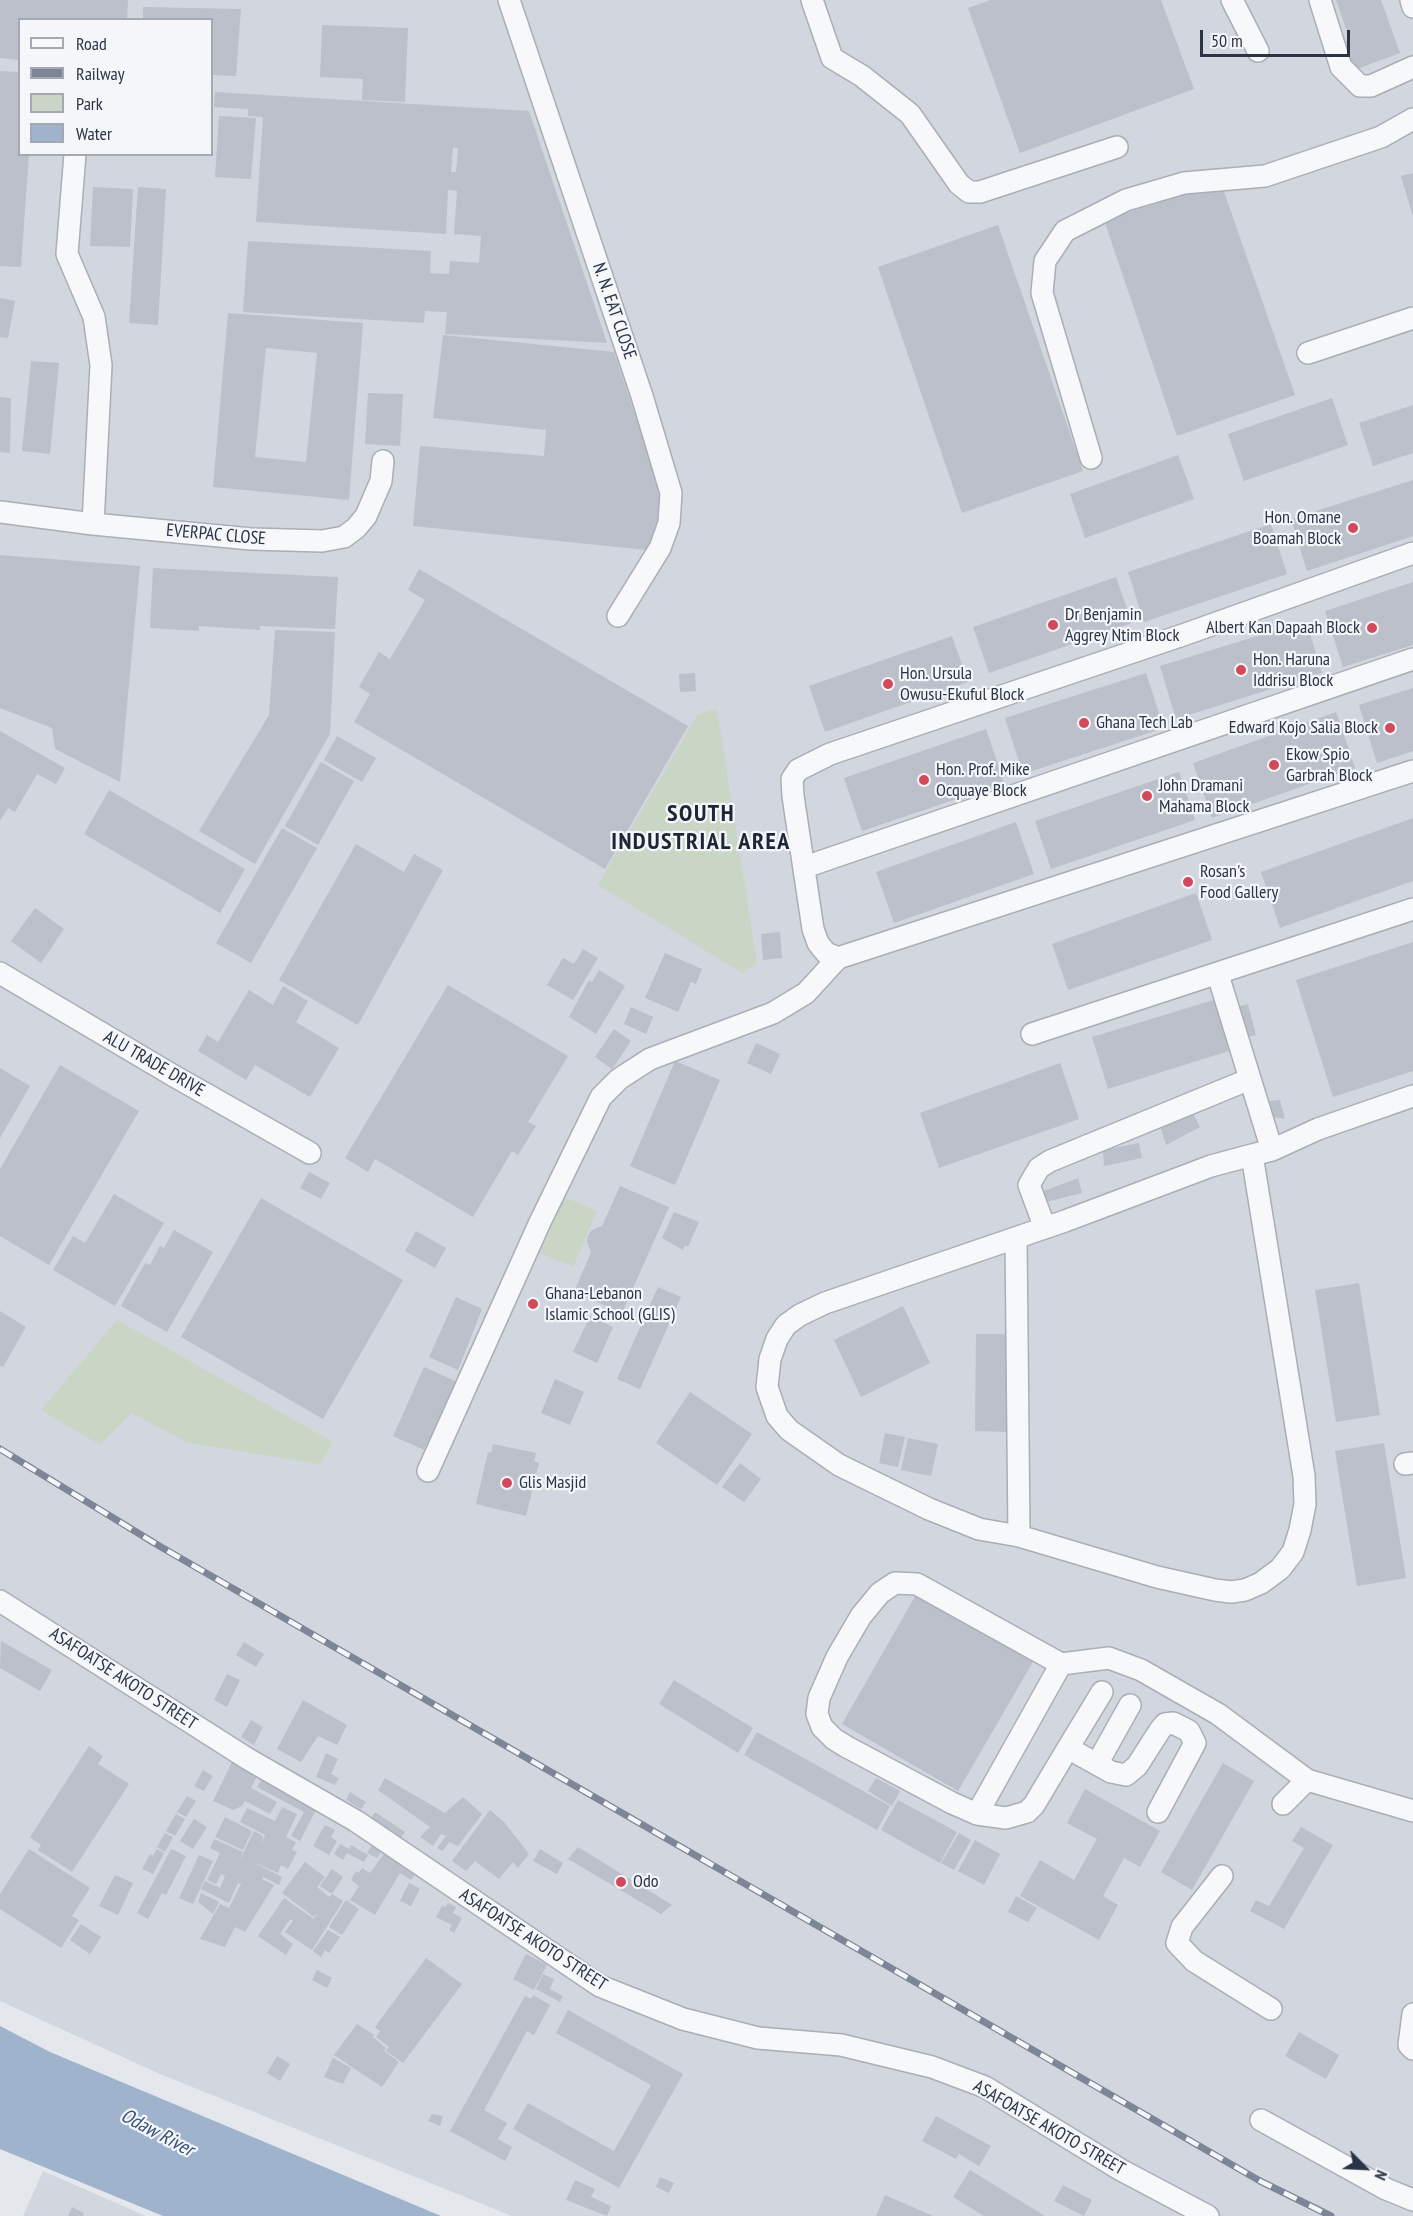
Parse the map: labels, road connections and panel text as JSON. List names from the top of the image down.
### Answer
{
  "streets": {
    "street": [
      "N. N. EAT CLOSE",
      "EVERPAC CLOSE",
      "ALU TRADE DRIVE",
      "ASAFOATSE AKOTO STREET"
    ]
  },
  "districts": ["SOUTH INDUSTRIAL AREA"],
  "water": ["Odaw River"],
  "places": [
    "Hon. Omane Boamah Block",
    "Dr Benjamin Aggrey Ntim Block",
    "Albert Kan Dapaah Block",
    "Hon. Haruna Iddrisu Block",
    "Hon. Ursula Owusu-Ekuful Block",
    "Ghana Tech Lab",
    "Edward Kojo Salia Block",
    "Ekow Spio Garbrah Block",
    "Hon. Prof. Mike Ocquaye Block",
    "John Dramani Mahama Block",
    "Rosan's Food Gallery",
    "Ghana-Lebanon Islamic School (GLIS)",
    "Glis Masjid",
    "Odo"
  ],
  "legend": [
    "Road",
    "Railway",
    "Park",
    "Water"
  ],
  "scale_bar": "50 m",
  "north": "bottom right"
}
